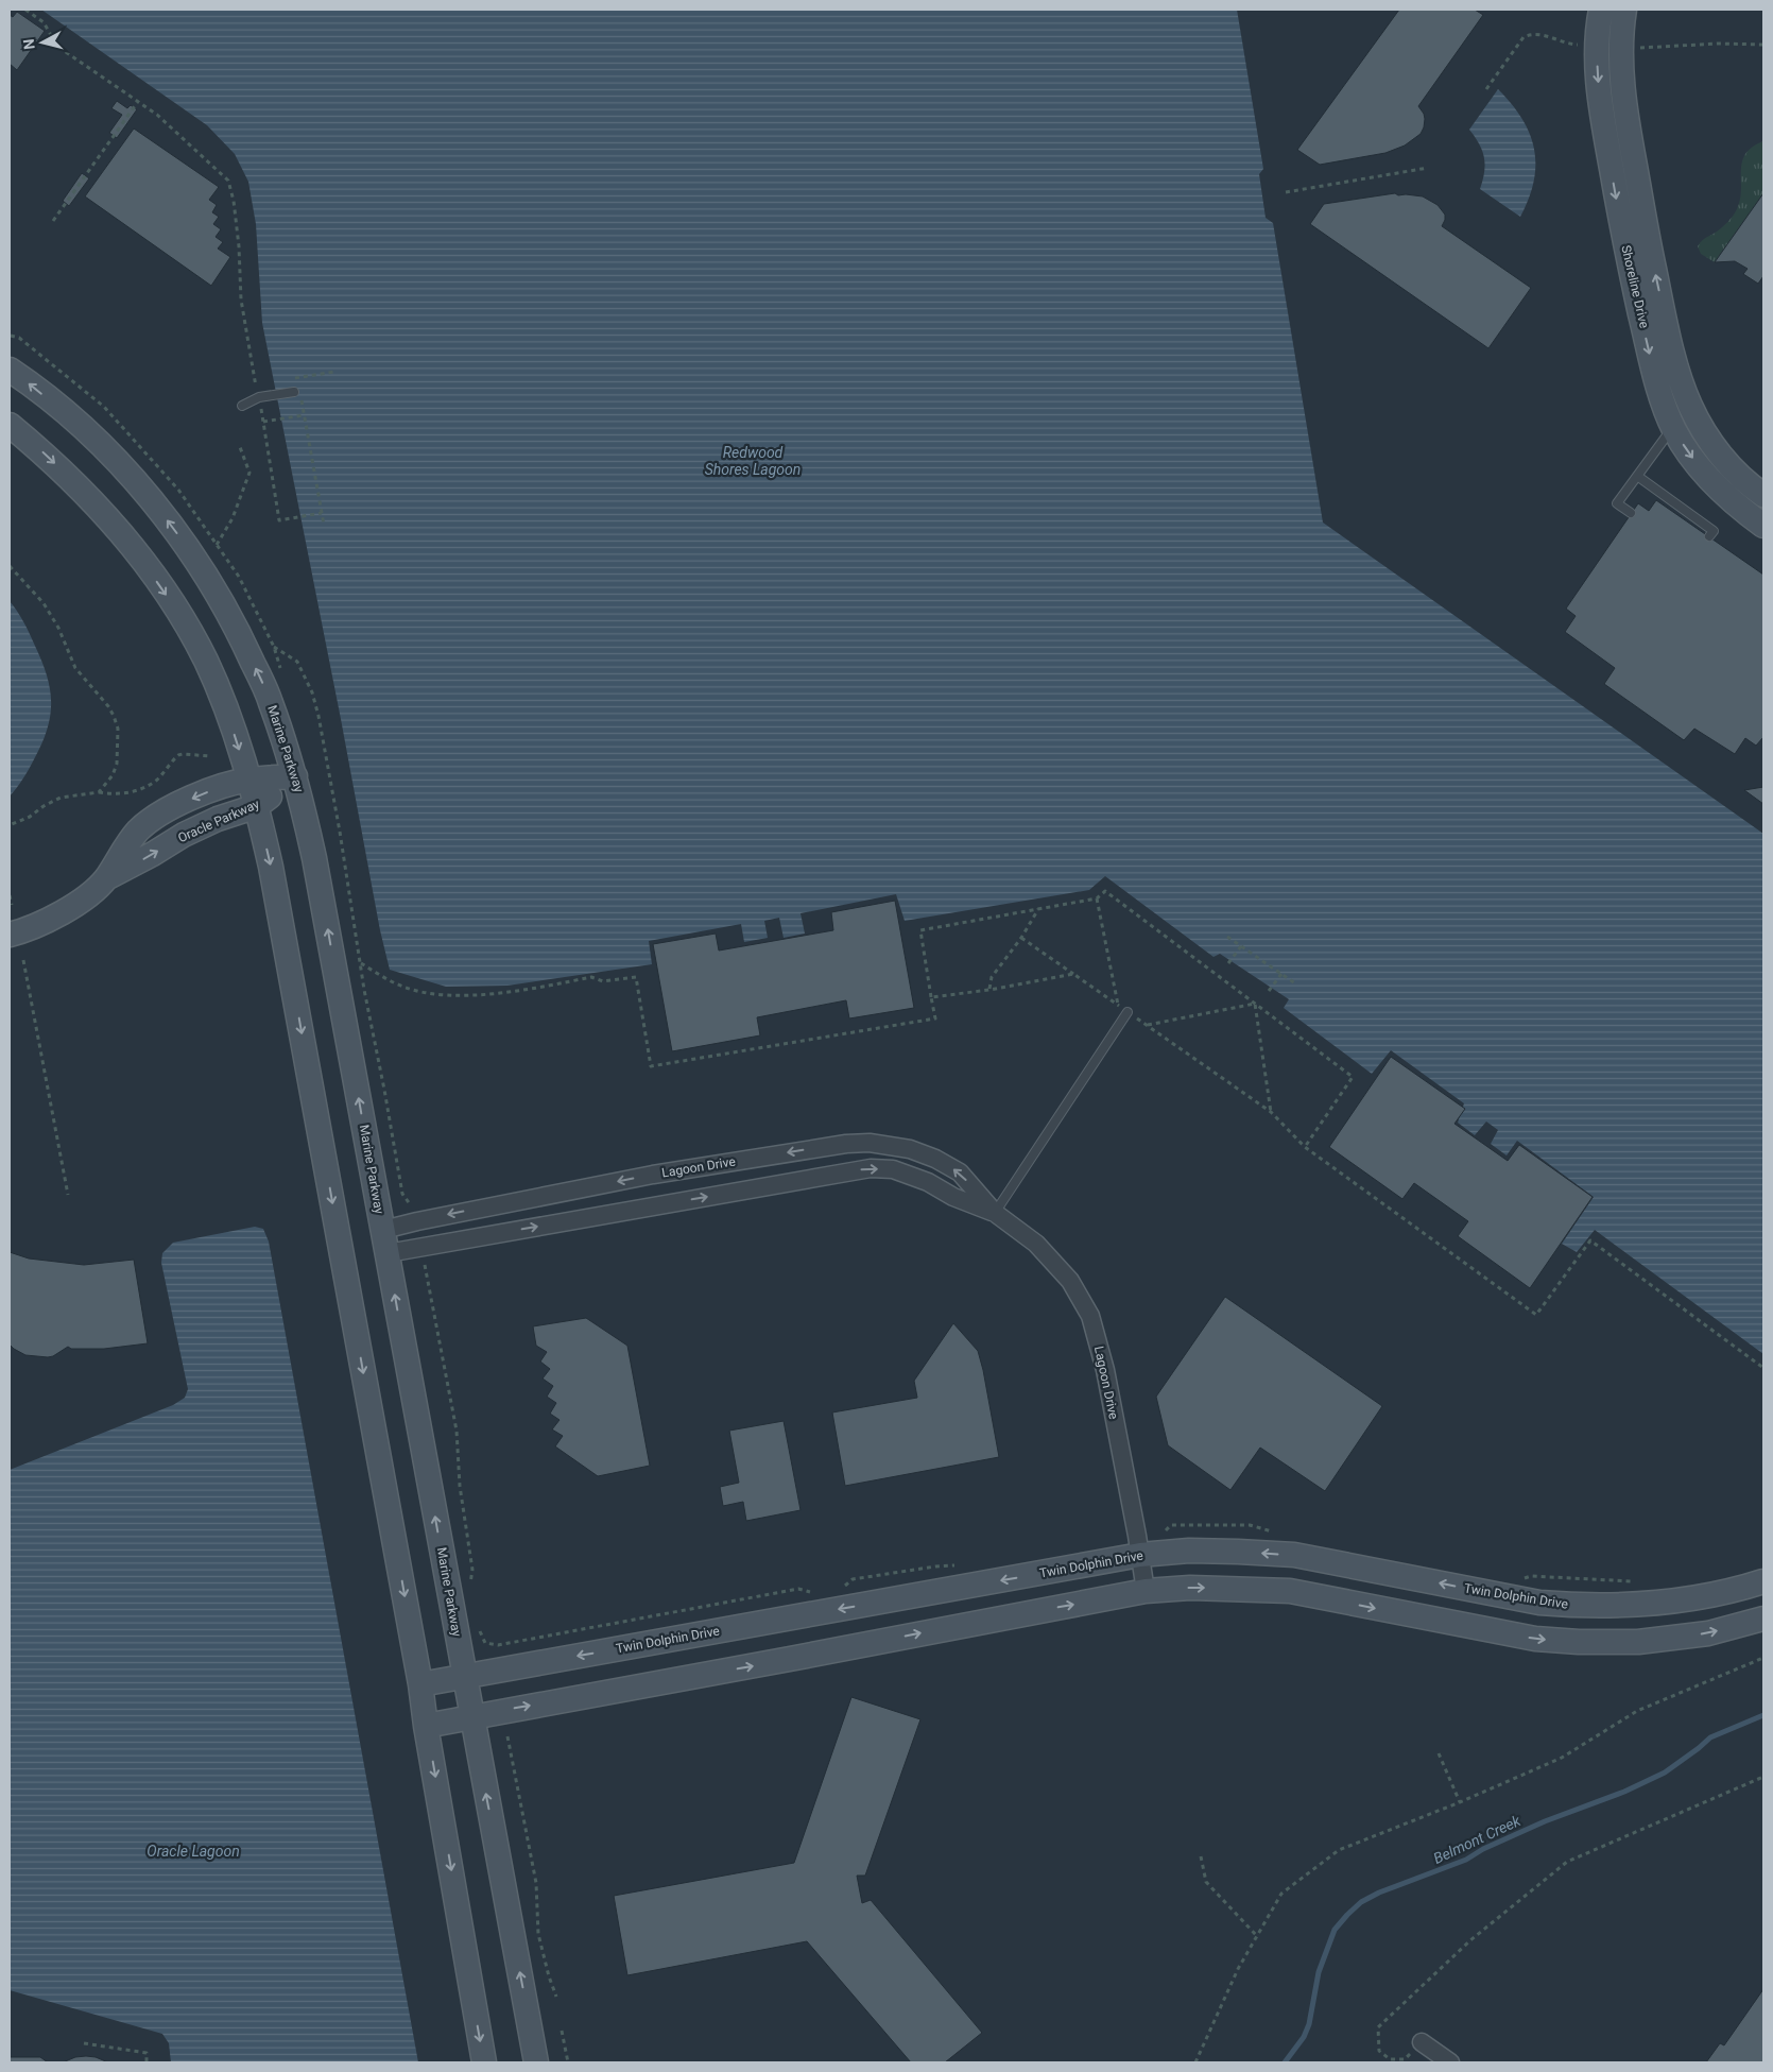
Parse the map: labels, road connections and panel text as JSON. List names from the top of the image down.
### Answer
{
  "streets": {
    "main road": [
      "Shoreline Drive",
      "Marine Parkway",
      "Oracle Parkway",
      "Twin Dolphin Drive"
    ],
    "street": ["Lagoon Drive"]
  },
  "crossings": [
    ["Marine Parkway", "Oracle Parkway"],
    ["Marine Parkway", "Lagoon Drive"],
    ["Marine Parkway", "Twin Dolphin Drive"],
    ["Lagoon Drive", "Twin Dolphin Drive"]
  ],
  "water": ["Redwood Shores Lagoon", "Belmont Creek", "Oracle Lagoon"],
  "north": "left"
}
